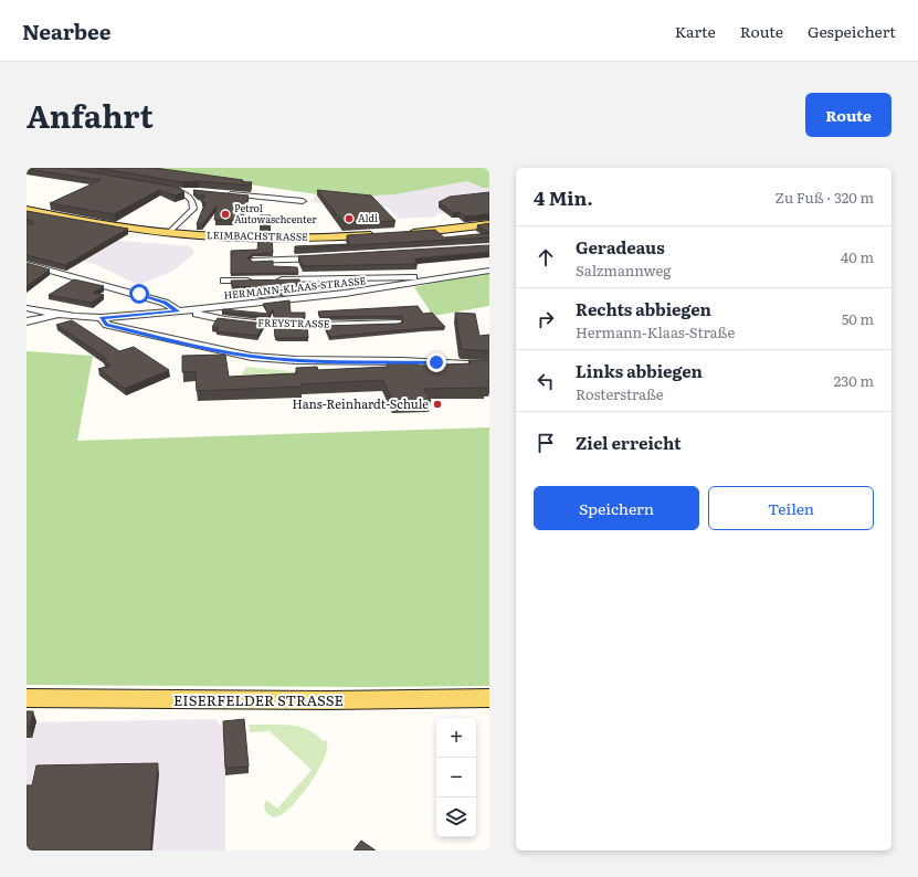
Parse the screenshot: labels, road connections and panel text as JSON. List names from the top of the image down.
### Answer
{
  "streets": {
    "main road": ["LEIMBACHSTRASSE", "EISERFELDER STRASSE"],
    "street": ["HERMANN-KLAAS-STRASSE", "FREYSTRASSE"]
  },
  "crossings": [
    ["HERMANN-KLAAS-STRASSE", "FREYSTRASSE"]
  ],
  "places": ["Petrol Autowaschcenter", "Aldi", "Hans-Reinhardt-Schule"],
  "page": {
    "header": "Nearbee",
    "nav": ["Karte", "Route", "Gespeichert"],
    "title": "Anfahrt",
    "buttons": [
      "Route",
      ["Speichern", "Teilen"]
    ],
    "heading": ["4 Min.", "Zu Fuß · 320 m"],
    "list": [
      ["Geradeaus", "Salzmannweg", "40 m"],
      ["Rechts abbiegen", "Hermann-Klaas-Straße", "50 m"],
      ["Links abbiegen", "Rosterstraße", "230 m"],
      "Ziel erreicht"
    ],
    "map_buttons": ["+", "−"]
  }
}
